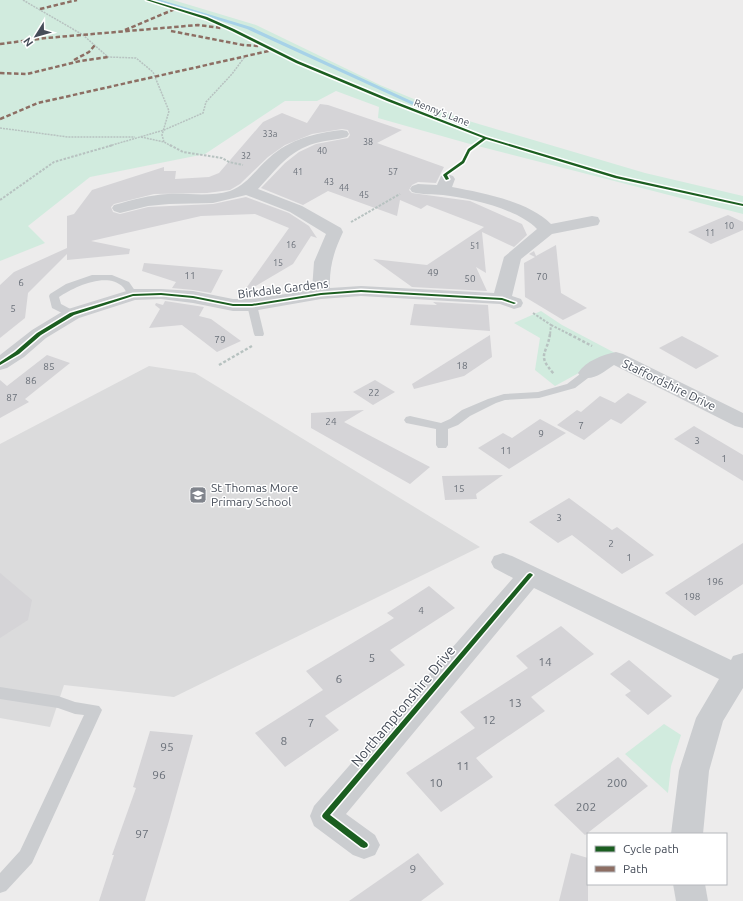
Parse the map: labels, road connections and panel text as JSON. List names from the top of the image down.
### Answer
{
  "streets": {
    "street": ["Birkdale Gardens", "Staffordshire Drive", "Northamptonshire Drive"],
    "cycle path": ["Renny's Lane"]
  },
  "places": {
    "school or university": ["St Thomas More Primary School"]
  },
  "house_numbers": [
    "33a",
    "38",
    "40",
    "32",
    "41",
    "57",
    "43",
    "44",
    "45",
    "10",
    "11",
    "16",
    "51",
    "15",
    "49",
    "11",
    "70",
    "50",
    "6",
    "5",
    "79",
    "18",
    "85",
    "86",
    "22",
    "87",
    "24",
    "7",
    "9",
    "3",
    "11",
    "1",
    "15",
    "3",
    "2",
    "1",
    "196",
    "198",
    "4",
    "5",
    "14",
    "6",
    "13",
    "12",
    "7",
    "8",
    "95",
    "11",
    "96",
    "10",
    "200",
    "202",
    "97",
    "9"
  ],
  "legend": ["Cycle path", "Path"],
  "north": "bottom left"
}
